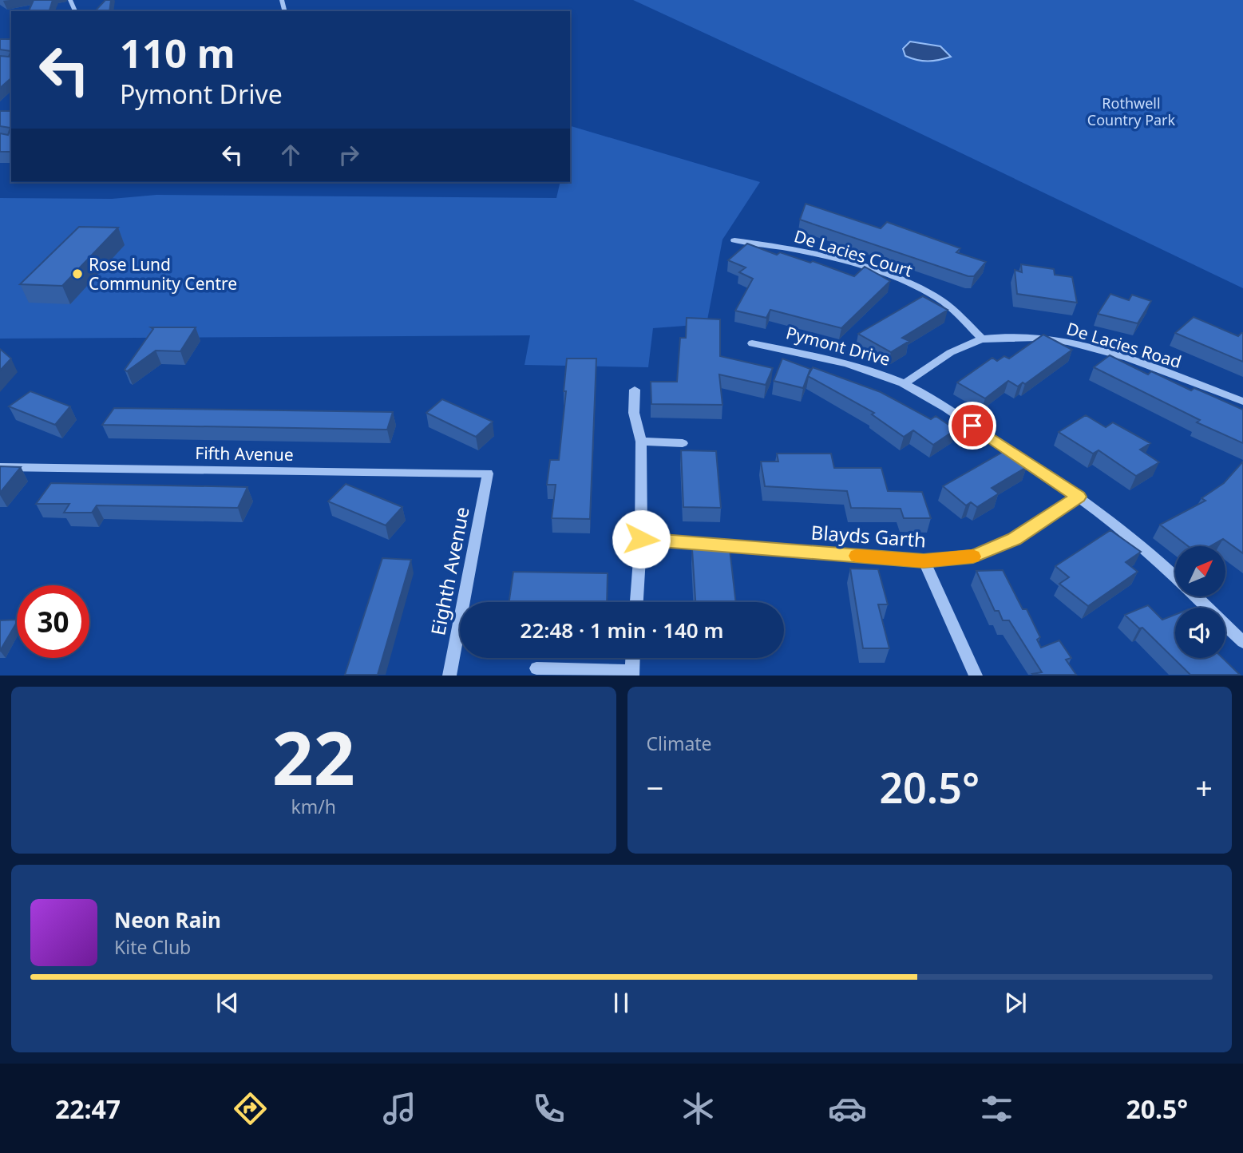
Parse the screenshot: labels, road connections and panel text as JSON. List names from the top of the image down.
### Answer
{
  "streets": {
    "street": [
      "De Lacies Court",
      "De Lacies Road",
      "Pymont Drive",
      "Fifth Avenue",
      "Blayds Garth",
      "Eighth Avenue"
    ]
  },
  "crossings": [
    ["De Lacies Court", "De Lacies Road"],
    ["De Lacies Road", "Pymont Drive"],
    ["Pymont Drive", "Blayds Garth"],
    ["Fifth Avenue", "Eighth Avenue"]
  ],
  "parks": ["Rothwell Country Park"],
  "places": ["Rose Lund Community Centre"],
  "north": "top right",
  "page": {
    "turn": ["110 m", "Pymont Drive"],
    "limit": "30",
    "trip": "22:48 · 1 min · 140 m",
    "tile": [
      ["22", "km/h"],
      "Climate"
    ],
    "heat": ["−", "20.5°", "+"],
    "song": ["Neon Rain", "Kite Club"],
    "tabs": ["22:47", "20.5°"]
  }
}
